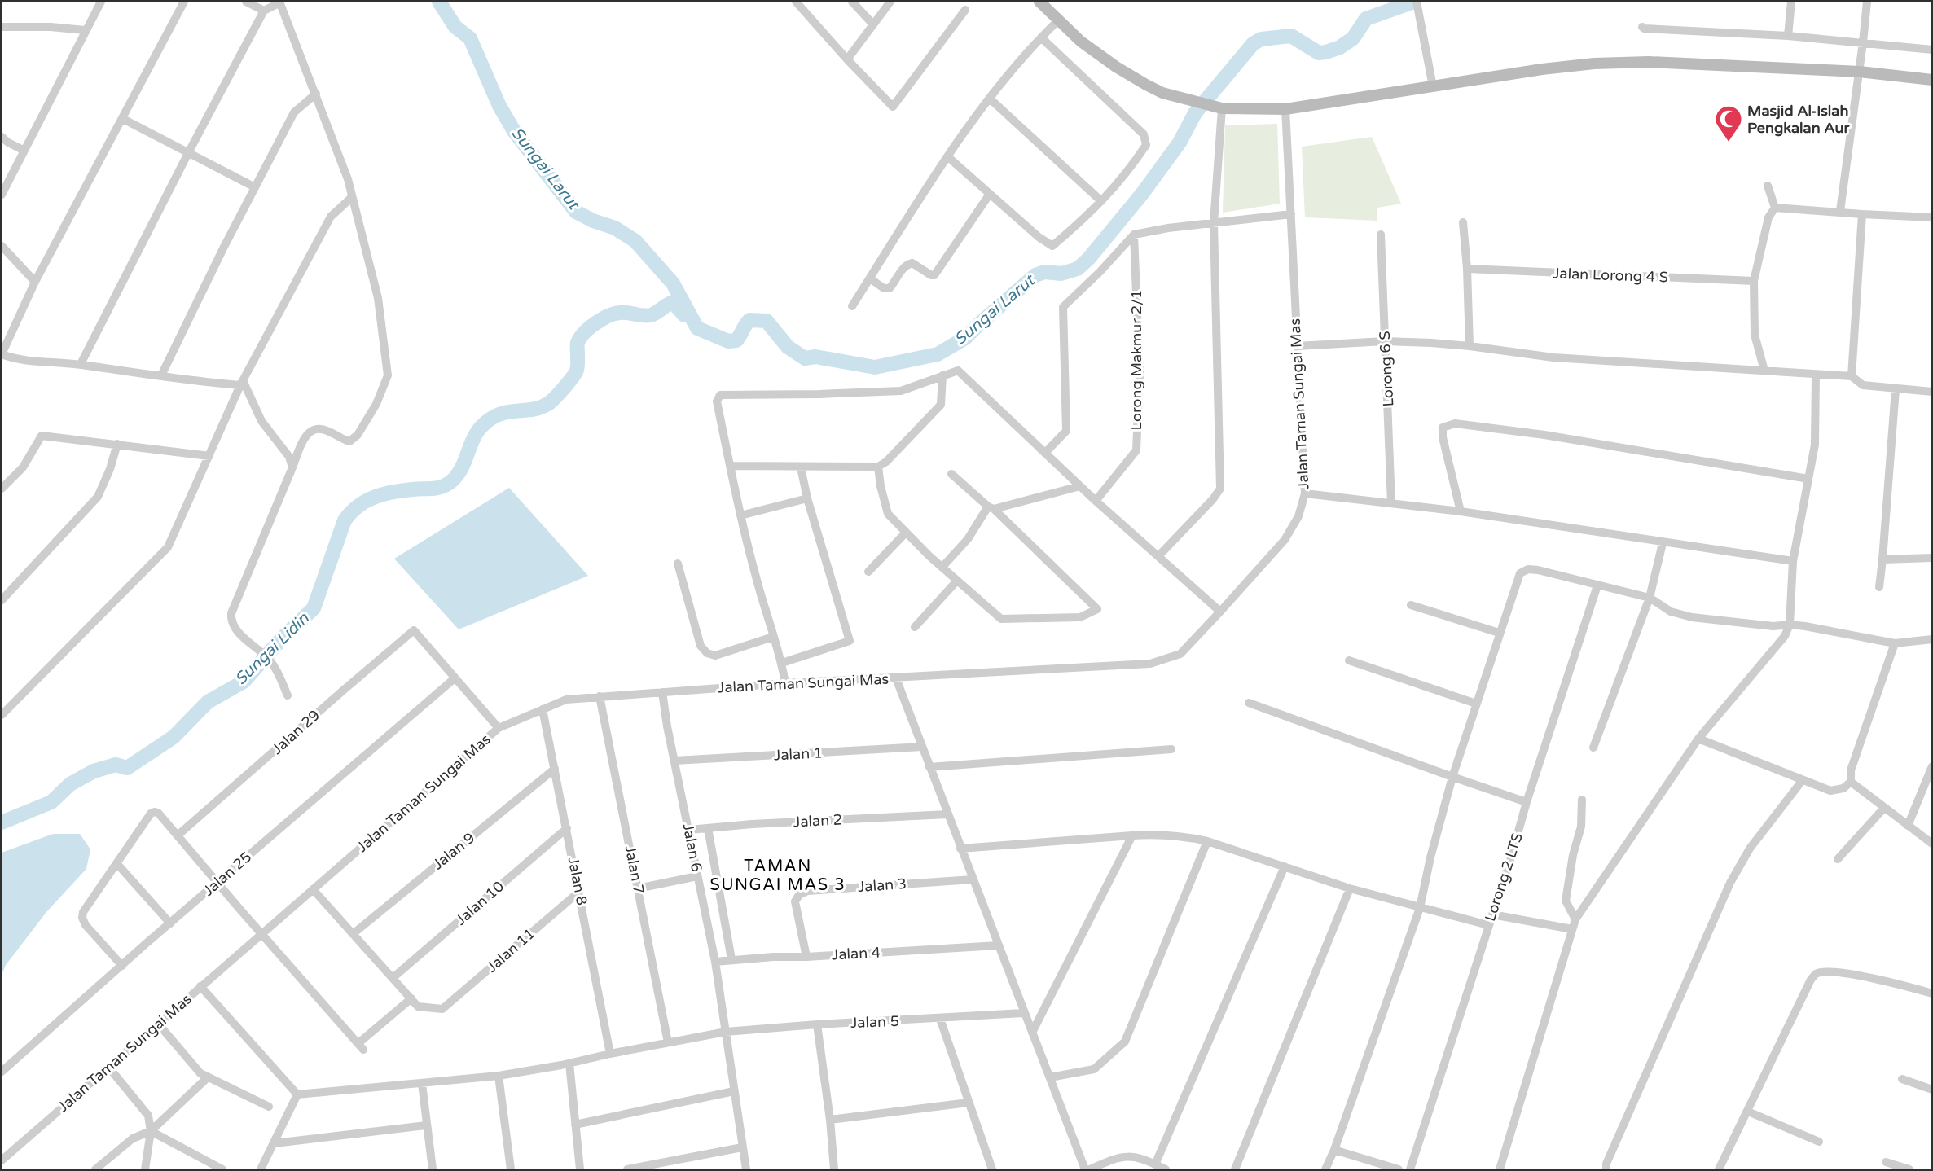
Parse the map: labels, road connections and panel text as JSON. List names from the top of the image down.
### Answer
{
  "streets": {
    "street": [
      "Jalan Lorong 4 S",
      "Lorong Makmur 2/1",
      "Lorong 6 S",
      "Jalan Taman Sungai Mas",
      "Jalan 29",
      "Jalan 1",
      "Jalan 2",
      "Jalan 6",
      "Jalan 9",
      "Jalan 7",
      "Jalan 25",
      "Lorong 2 LTS",
      "Jalan 8",
      "Jalan 3",
      "Jalan 10",
      "Jalan 11",
      "Jalan 4",
      "Jalan 5"
    ]
  },
  "crossings": [
    ["Jalan Taman Sungai Mas", "Jalan 6"],
    ["Jalan Taman Sungai Mas", "Jalan 7"],
    ["Jalan Taman Sungai Mas", "Jalan 8"],
    ["Jalan 29", "Jalan 25"],
    ["Jalan 1", "Jalan 6"],
    ["Jalan 2", "Jalan 6"],
    ["Jalan 6", "Jalan 4"],
    ["Jalan 6", "Jalan 5"],
    ["Jalan 9", "Jalan 8"],
    ["Jalan 7", "Jalan 5"],
    ["Jalan 8", "Jalan 10"],
    ["Jalan 8", "Jalan 11"],
    ["Jalan 8", "Jalan 5"],
    ["Jalan 3", "Jalan 4"]
  ],
  "districts": ["TAMAN SUNGAI MAS 3"],
  "water": ["Sungai Larut", "Sungai Lidin"],
  "places": {
    "mosque": ["Masjid Al-Islah Pengkalan Aur"]
  }
}
